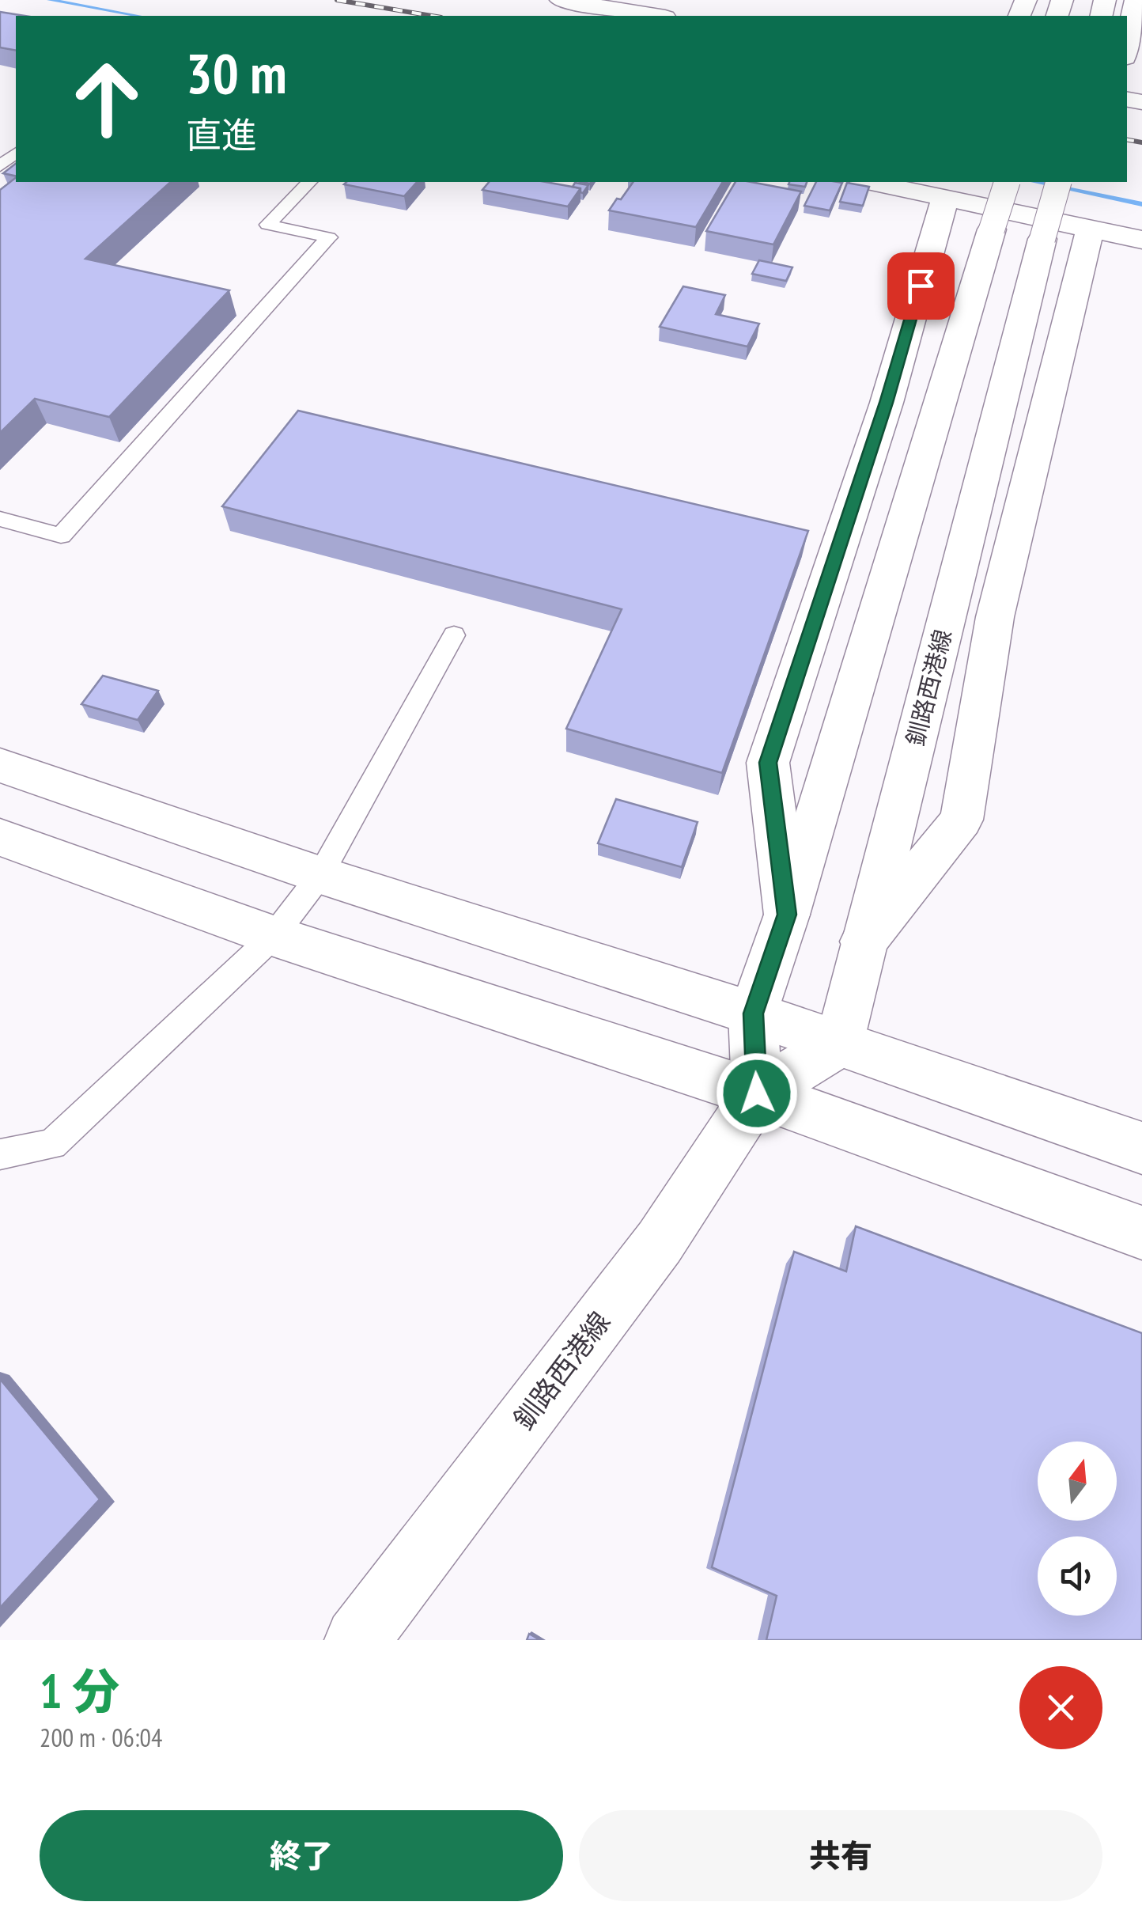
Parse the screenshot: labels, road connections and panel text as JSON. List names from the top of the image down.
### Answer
{
  "streets": {
    "street": ["釧路西港線"]
  },
  "north": "top",
  "page": {
    "turn": ["30 m", "直進"],
    "heading": ["1 分", "200 m · 06:04"],
    "buttons": ["終了", "共有"]
  }
}
